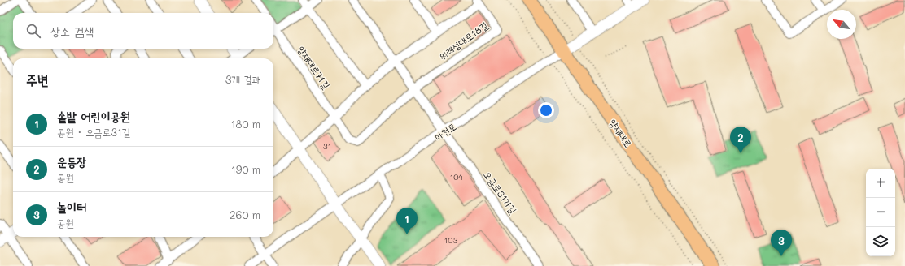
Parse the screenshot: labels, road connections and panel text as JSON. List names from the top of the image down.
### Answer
{
  "streets": {
    "main road": ["양재대로"],
    "street": [
      "위례성대로18길",
      "양재대로71길",
      "마천로",
      "오금로31가길"
    ]
  },
  "crossings": [
    ["위례성대로18길", "양재대로71길"],
    ["마천로", "양재대로"],
    ["마천로", "오금로31가길"]
  ],
  "house_numbers": ["31", "104", "103"],
  "north": "top left",
  "page": {
    "search": "장소 검색",
    "heading": ["주변", "3개 결과"],
    "list": [
      {
        "mark": "1",
        "name": "솥밭 어린이공원",
        "note": "공원 · 오금로31길",
        "value": "180 m"
      },
      {
        "mark": "2",
        "name": "운동장",
        "note": "공원",
        "value": "190 m"
      },
      {
        "mark": "3",
        "name": "놀이터",
        "note": "공원",
        "value": "260 m"
      }
    ],
    "pins": ["2", "1", "3"],
    "map_buttons": ["+", "−"]
  }
}
